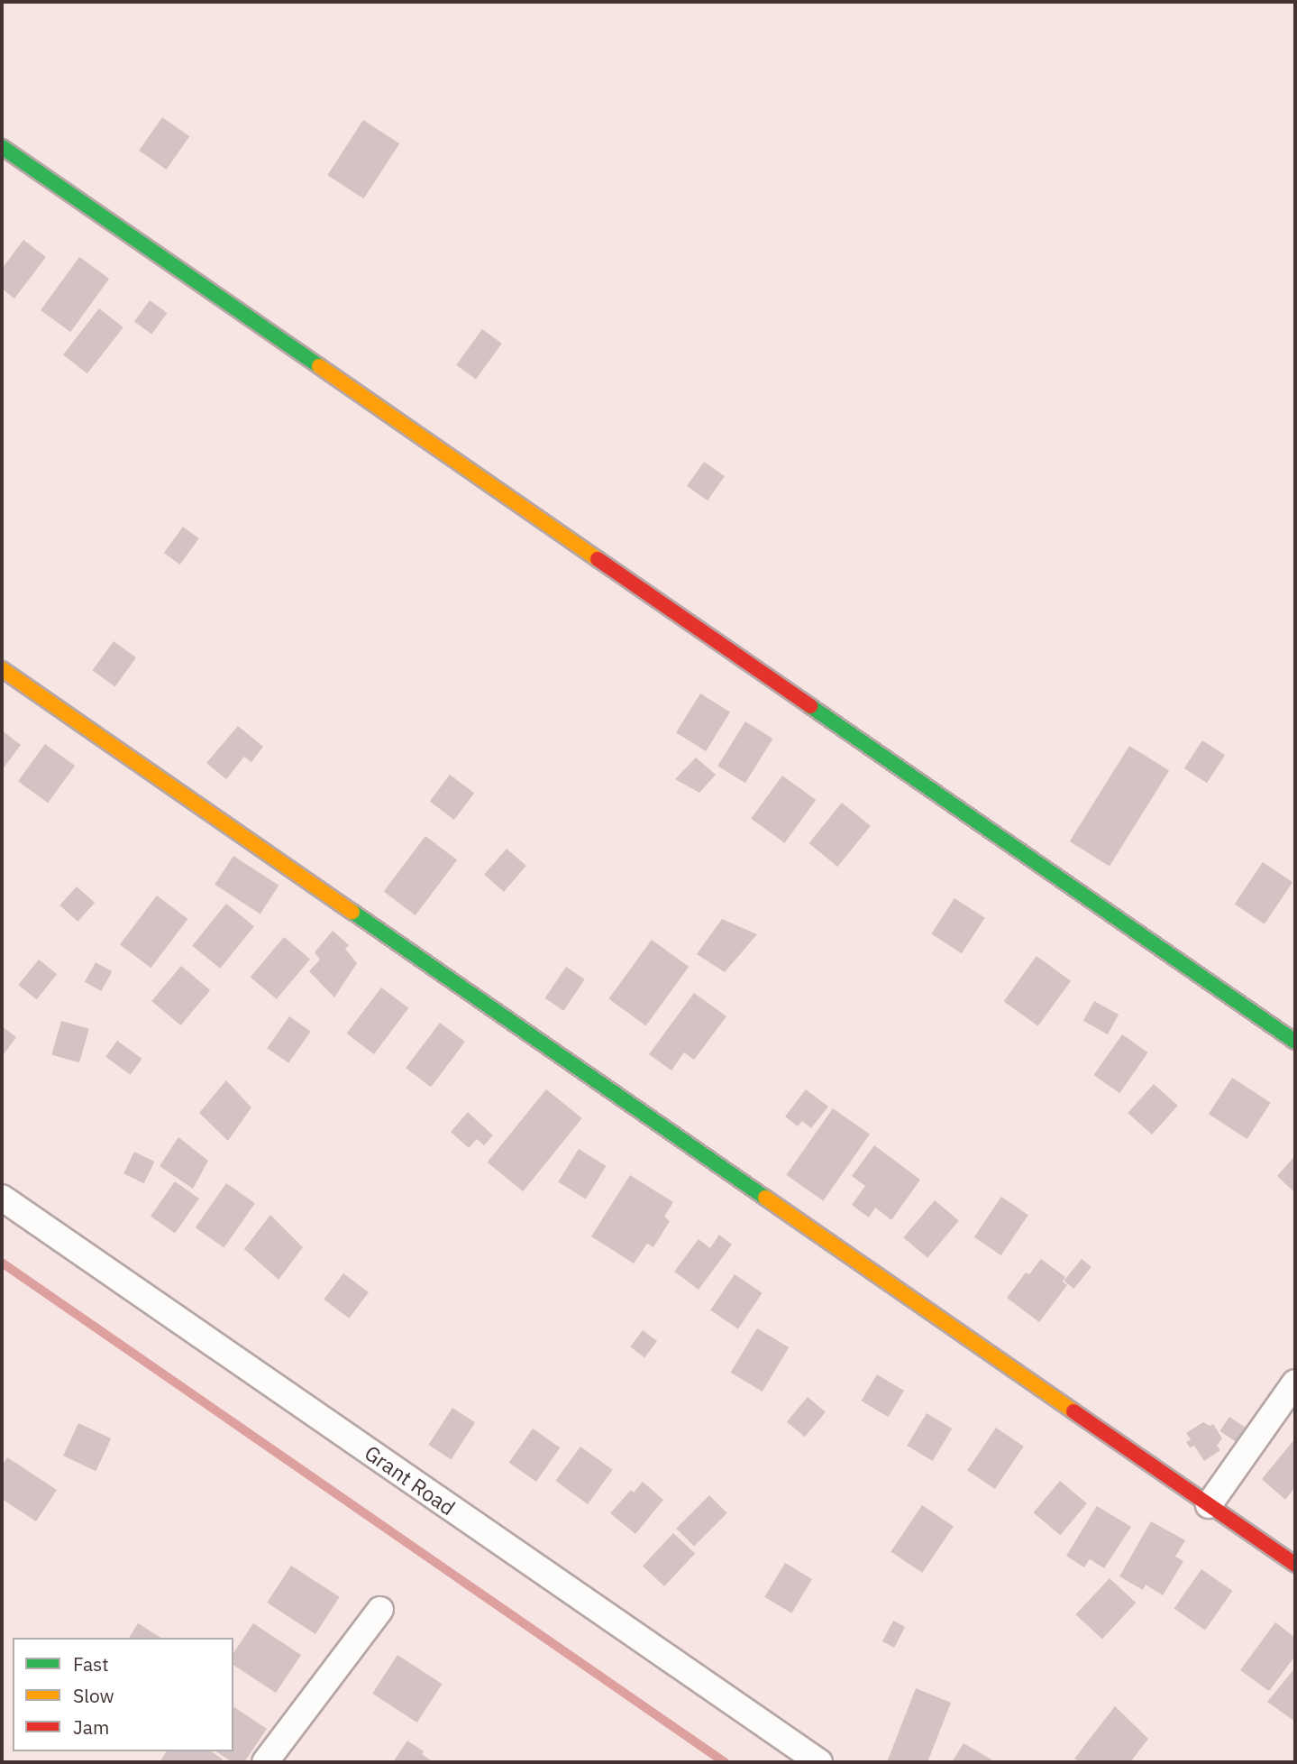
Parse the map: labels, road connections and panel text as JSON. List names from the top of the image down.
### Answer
{
  "streets": {
    "street": ["Grant Road"]
  },
  "legend": ["Fast", "Slow", "Jam"]
}
